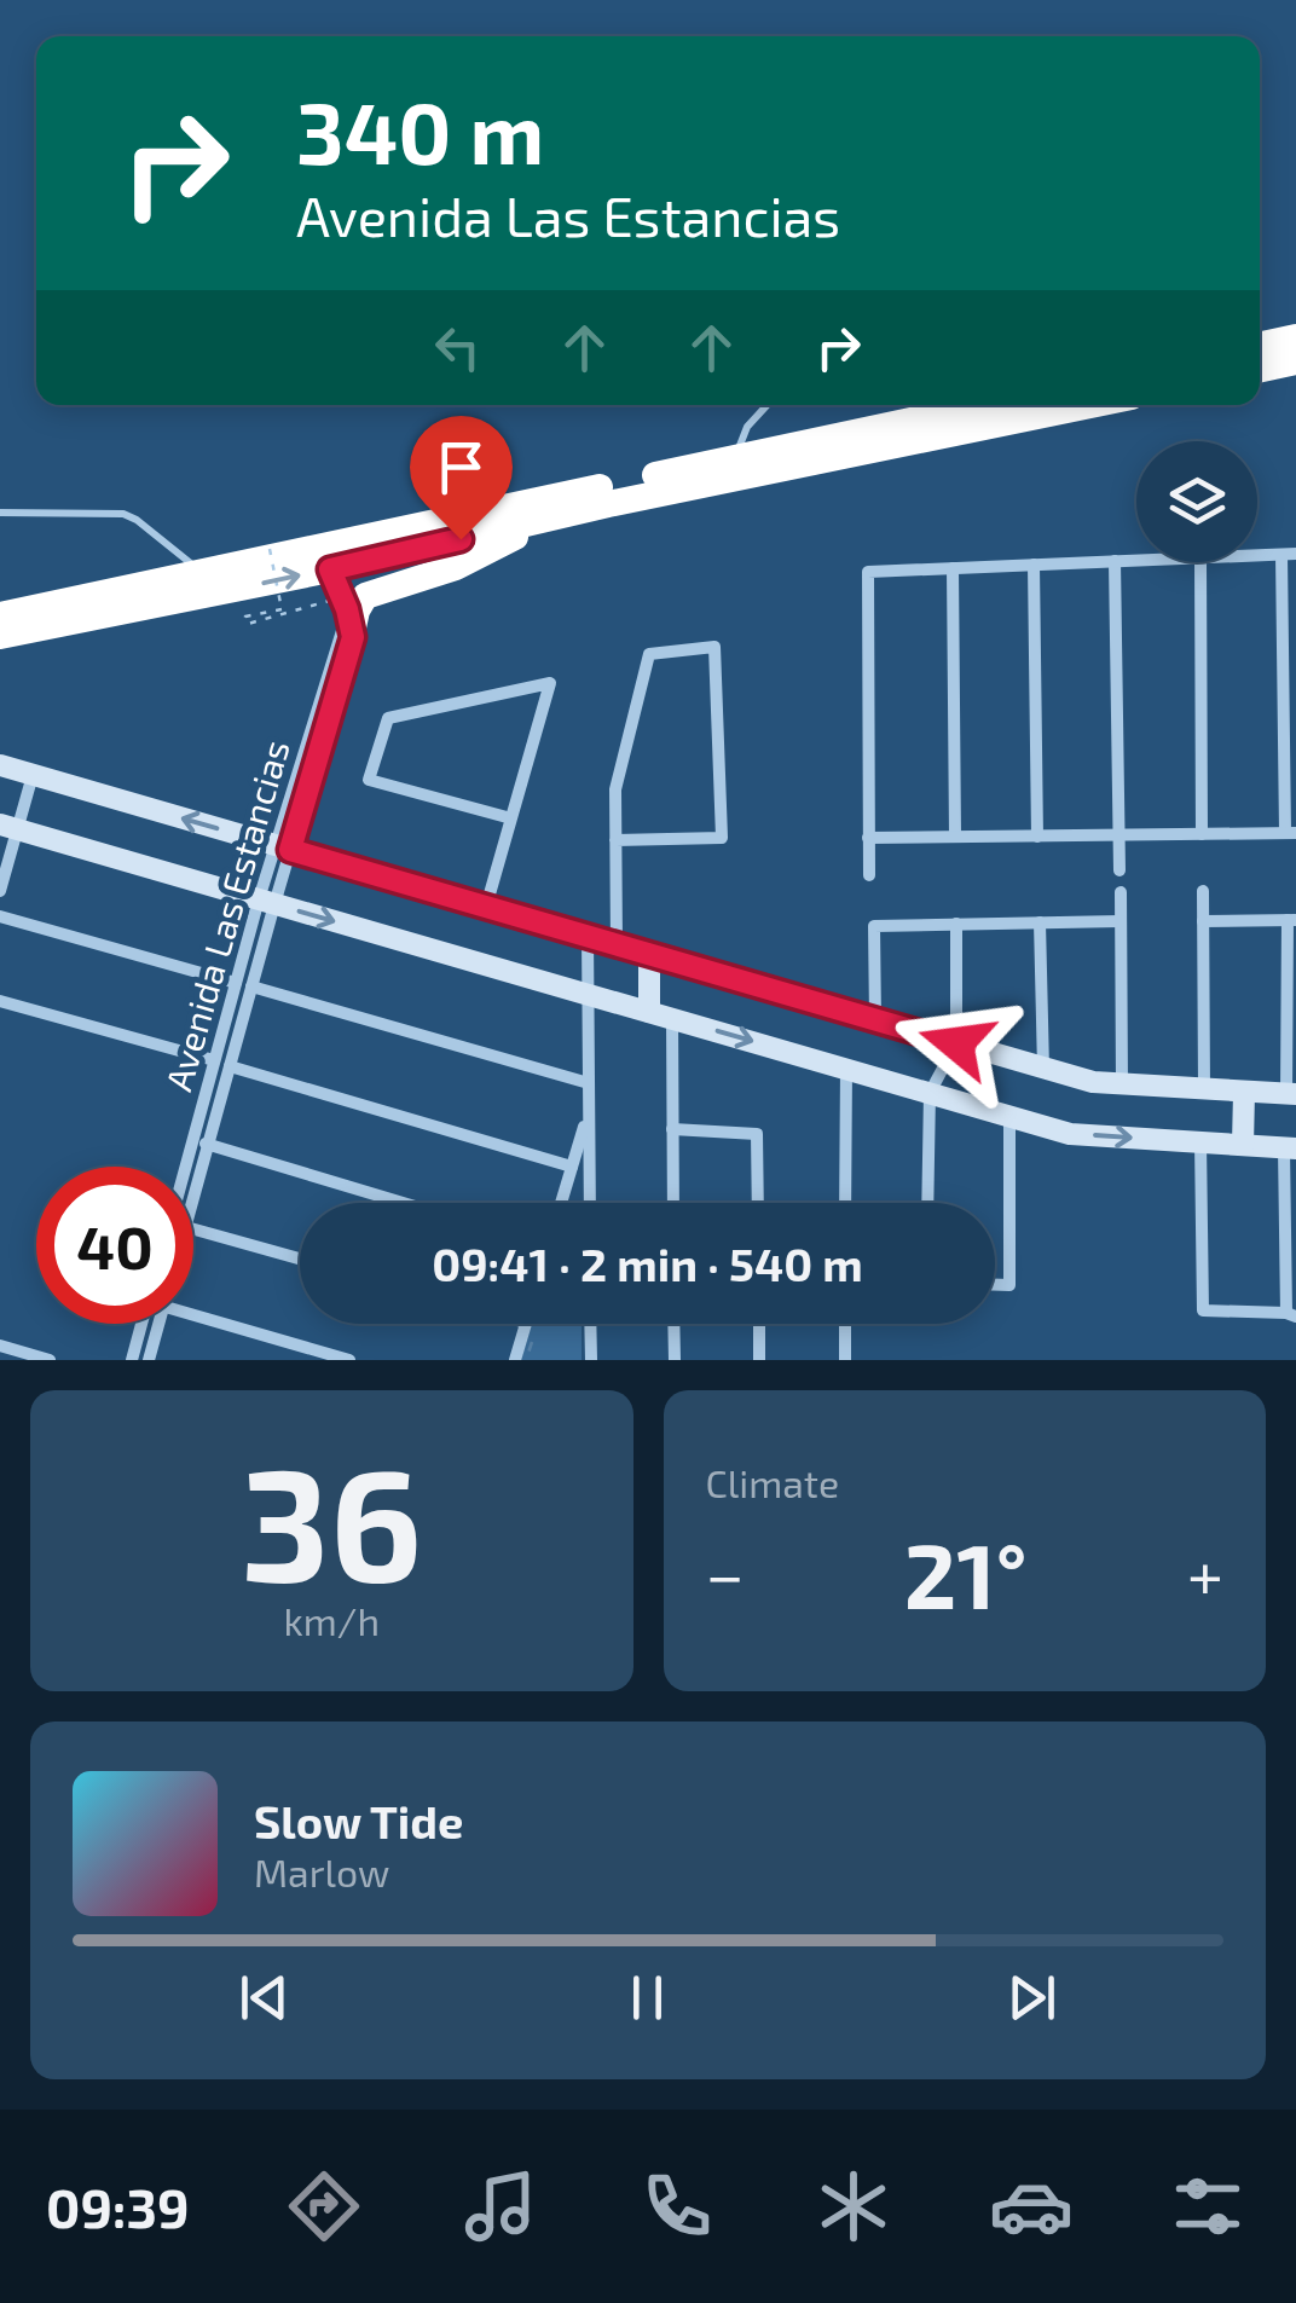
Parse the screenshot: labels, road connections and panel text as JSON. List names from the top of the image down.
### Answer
{
  "streets": {
    "street": ["Avenida Las Estancias"]
  },
  "page": {
    "turn": ["340 m", "Avenida Las Estancias"],
    "limit": "40",
    "trip": "09:41 · 2 min · 540 m",
    "tile": [
      ["36", "km/h"],
      "Climate"
    ],
    "heat": ["−", "21°", "+"],
    "song": ["Slow Tide", "Marlow"],
    "tabs": "09:39"
  }
}
